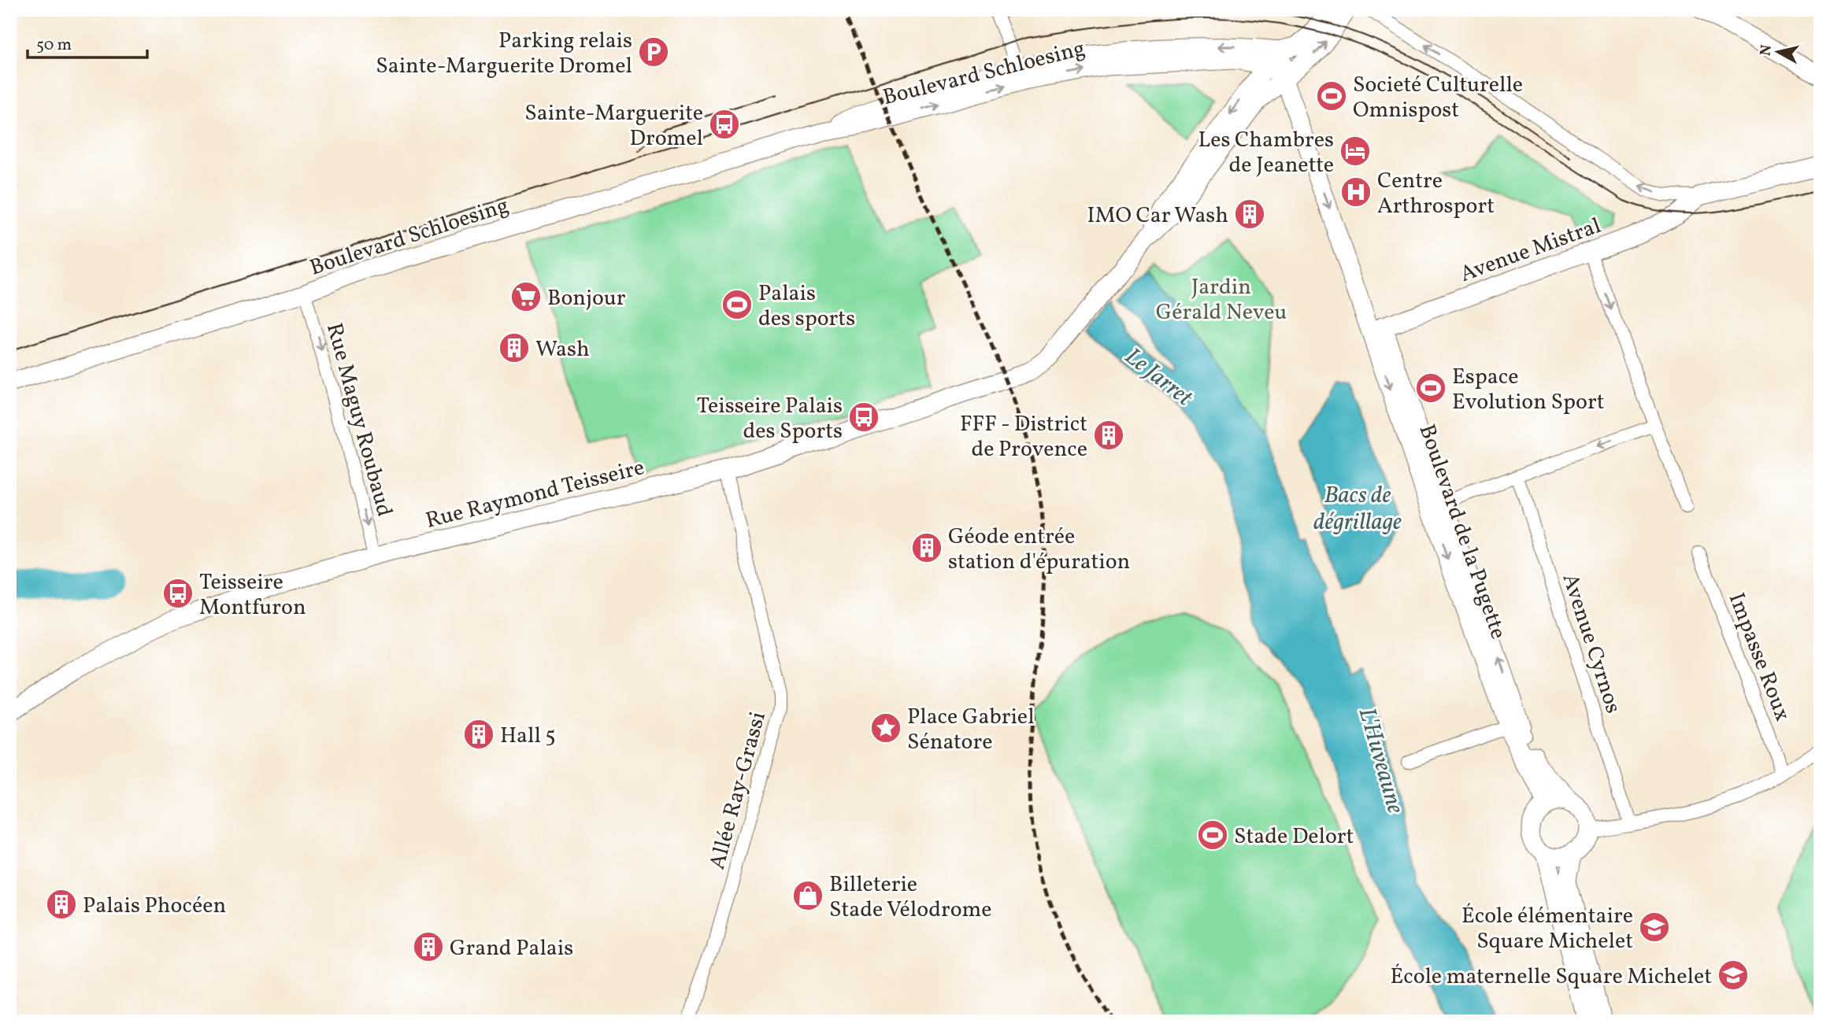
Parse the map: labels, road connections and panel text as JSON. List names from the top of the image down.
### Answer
{
  "streets": {
    "street": [
      "Boulevard Schloesing",
      "Avenue Mistral",
      "Rue Maguy Roubaud",
      "Rue Raymond Teisseire",
      "Boulevard de la Pugette",
      "Avenue Cyrnos",
      "Impasse Roux",
      "Allée Ray-Grassi"
    ]
  },
  "crossings": [
    ["Boulevard Schloesing", "Rue Maguy Roubaud"],
    ["Boulevard Schloesing", "Boulevard de la Pugette"],
    ["Avenue Mistral", "Boulevard de la Pugette"],
    ["Rue Maguy Roubaud", "Rue Raymond Teisseire"],
    ["Rue Raymond Teisseire", "Allée Ray-Grassi"]
  ],
  "one_way": ["Rue Maguy Roubaud"],
  "water": ["Le Jarret", "Bacs de dégrillage", "L'Huveaune"],
  "parks": ["Jardin Gérald Neveu"],
  "places": {
    "parking": ["Parking relais Sainte-Marguerite Dromel"],
    "sports": [
      "Societé Culturelle Omnispost",
      "Palais des sports",
      "Espace Evolution Sport",
      "Stade Delort"
    ],
    "bus stop": ["Sainte-Marguerite Dromel", "Teisseire Palais des Sports", "Teisseire Montfuron"],
    "hotel": ["Les Chambres de Jeanette"],
    "hospital": ["Centre Arthrosport"],
    "building": [
      "IMO Car Wash",
      "Wash",
      "FFF - District de Provence",
      "Géode entrée station d'épuration",
      "Hall 5",
      "Palais Phocéen",
      "Grand Palais"
    ],
    "supermarket": ["Bonjour"],
    "place": ["Place Gabriel Sénatore"],
    "shop": ["Billeterie Stade Vélodrome"],
    "school or university": ["École élémentaire Square Michelet", "École maternelle Square Michelet"]
  },
  "scale_bar": "50 m",
  "north": "left"
}
